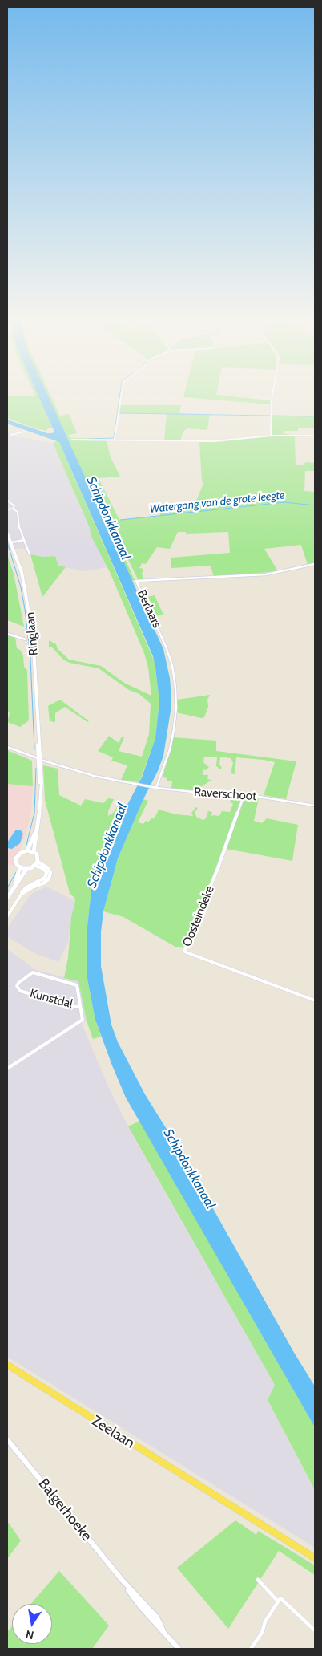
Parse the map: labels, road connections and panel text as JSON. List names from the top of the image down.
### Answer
{
  "streets": {
    "main road": ["Ringlaan", "Zeelaan", "Balgerhoeke"],
    "street": [
      "Berlaars",
      "Raverschoot",
      "Oosteindeke",
      "Kunstdal"
    ]
  },
  "crossings": [
    ["Berlaars", "Raverschoot"],
    ["Ringlaan", "Raverschoot"],
    ["Raverschoot", "Oosteindeke"]
  ],
  "water": ["Watergang van de grote leegte", "Schipdonkkanaal"],
  "north": "bottom"
}
